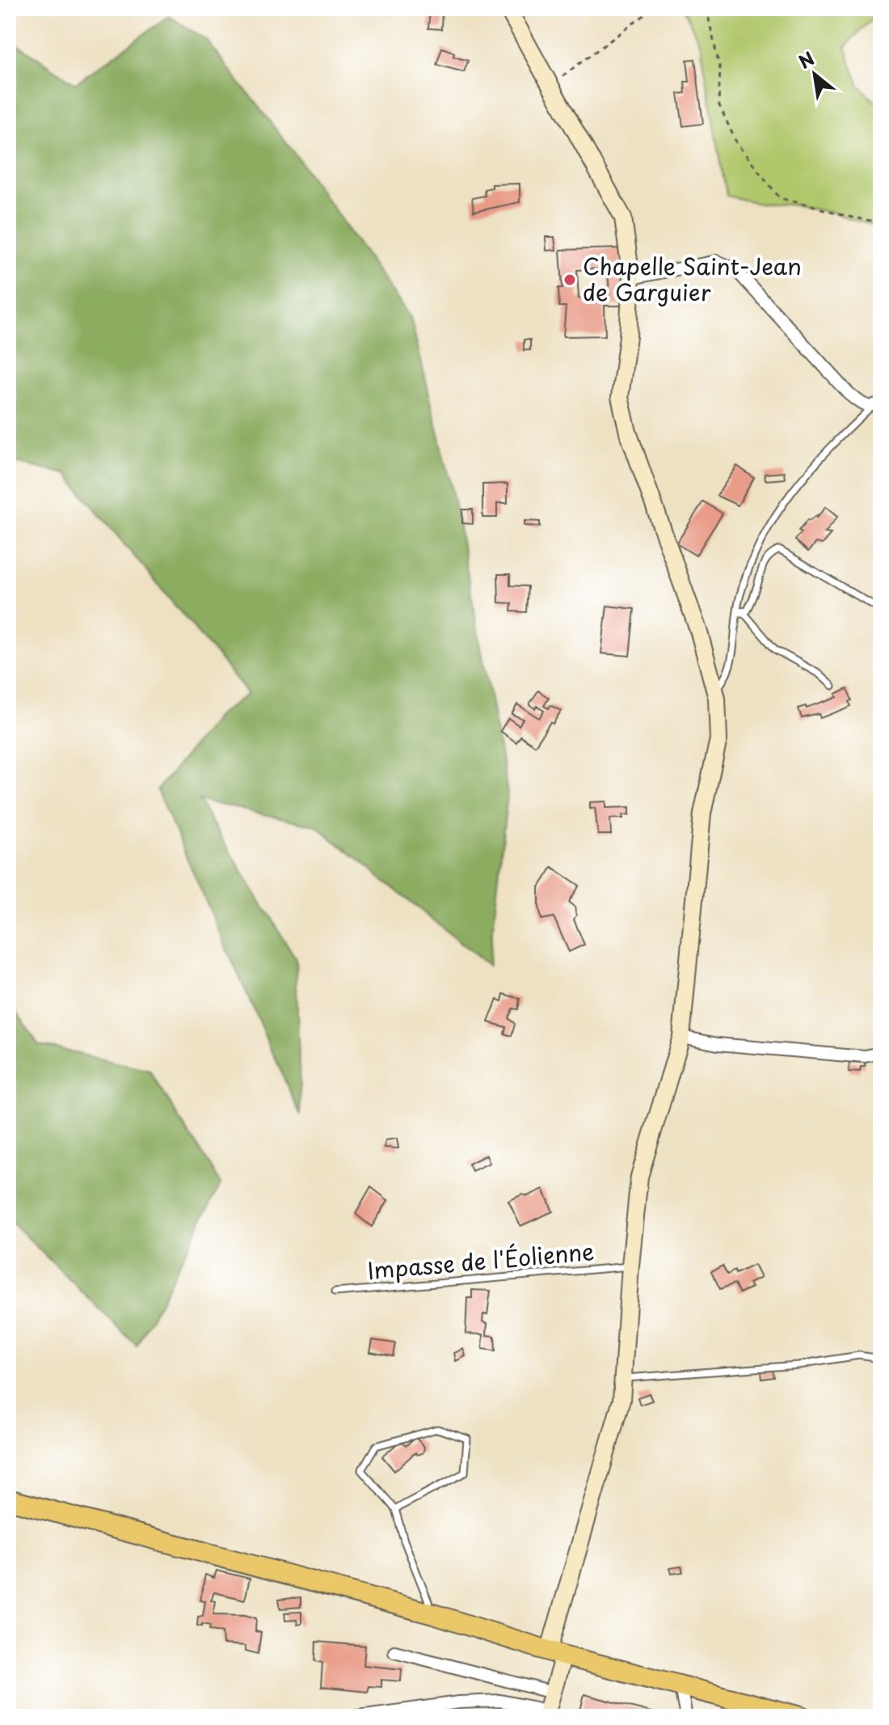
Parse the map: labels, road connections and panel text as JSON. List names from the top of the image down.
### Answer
{
  "streets": {
    "lane": ["Impasse de l'Éolienne"]
  },
  "places": ["Chapelle Saint-Jean de Garguier"],
  "north": "top left"
}
